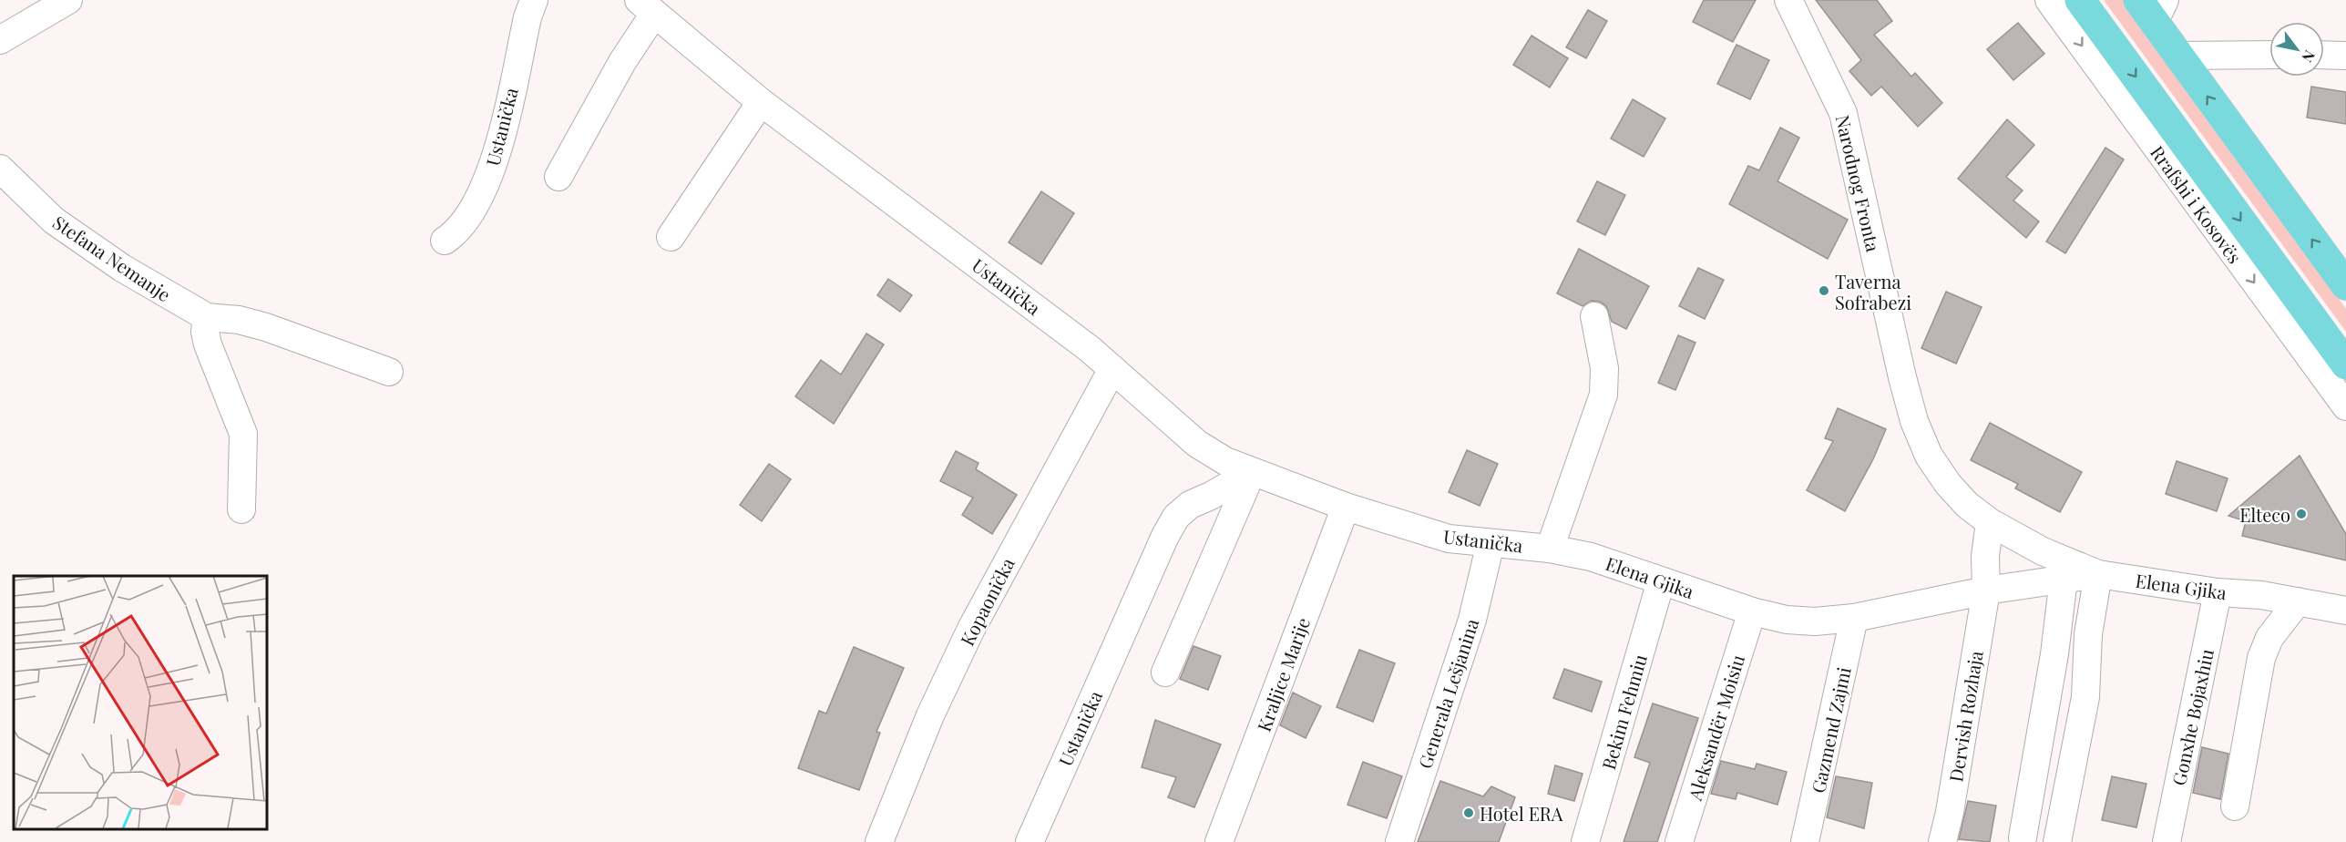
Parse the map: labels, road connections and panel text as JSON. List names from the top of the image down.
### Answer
{
  "streets": {
    "highway": ["Rrafshi i Kosovës"],
    "street": [
      "Ustanička",
      "Narodnog Fronta",
      "Stefana Nemanje",
      "Elena Gjika",
      "Kopaonička",
      "Kraljice Marije",
      "Generala Lešjanina",
      "Bekim Fehmiu",
      "Dervish Rozhaja",
      "Gonxhe Bojaxhiu",
      "Aleksandër Moisiu",
      "Gazmend Zajmi"
    ]
  },
  "crossings": [
    ["Ustanička", "Elena Gjika"],
    ["Ustanička", "Kopaonička"],
    ["Ustanička", "Kraljice Marije"],
    ["Ustanička", "Generala Lešjanina"],
    ["Narodnog Fronta", "Elena Gjika"],
    ["Elena Gjika", "Bekim Fehmiu"],
    ["Elena Gjika", "Dervish Rozhaja"],
    ["Elena Gjika", "Gonxhe Bojaxhiu"],
    ["Elena Gjika", "Aleksandër Moisiu"],
    ["Elena Gjika", "Gazmend Zajmi"]
  ],
  "one_way": ["Rrafshi i Kosovës"],
  "places": ["Taverna Sofrabezi", "Elteco", "Hotel ERA"],
  "north": "bottom right"
}
